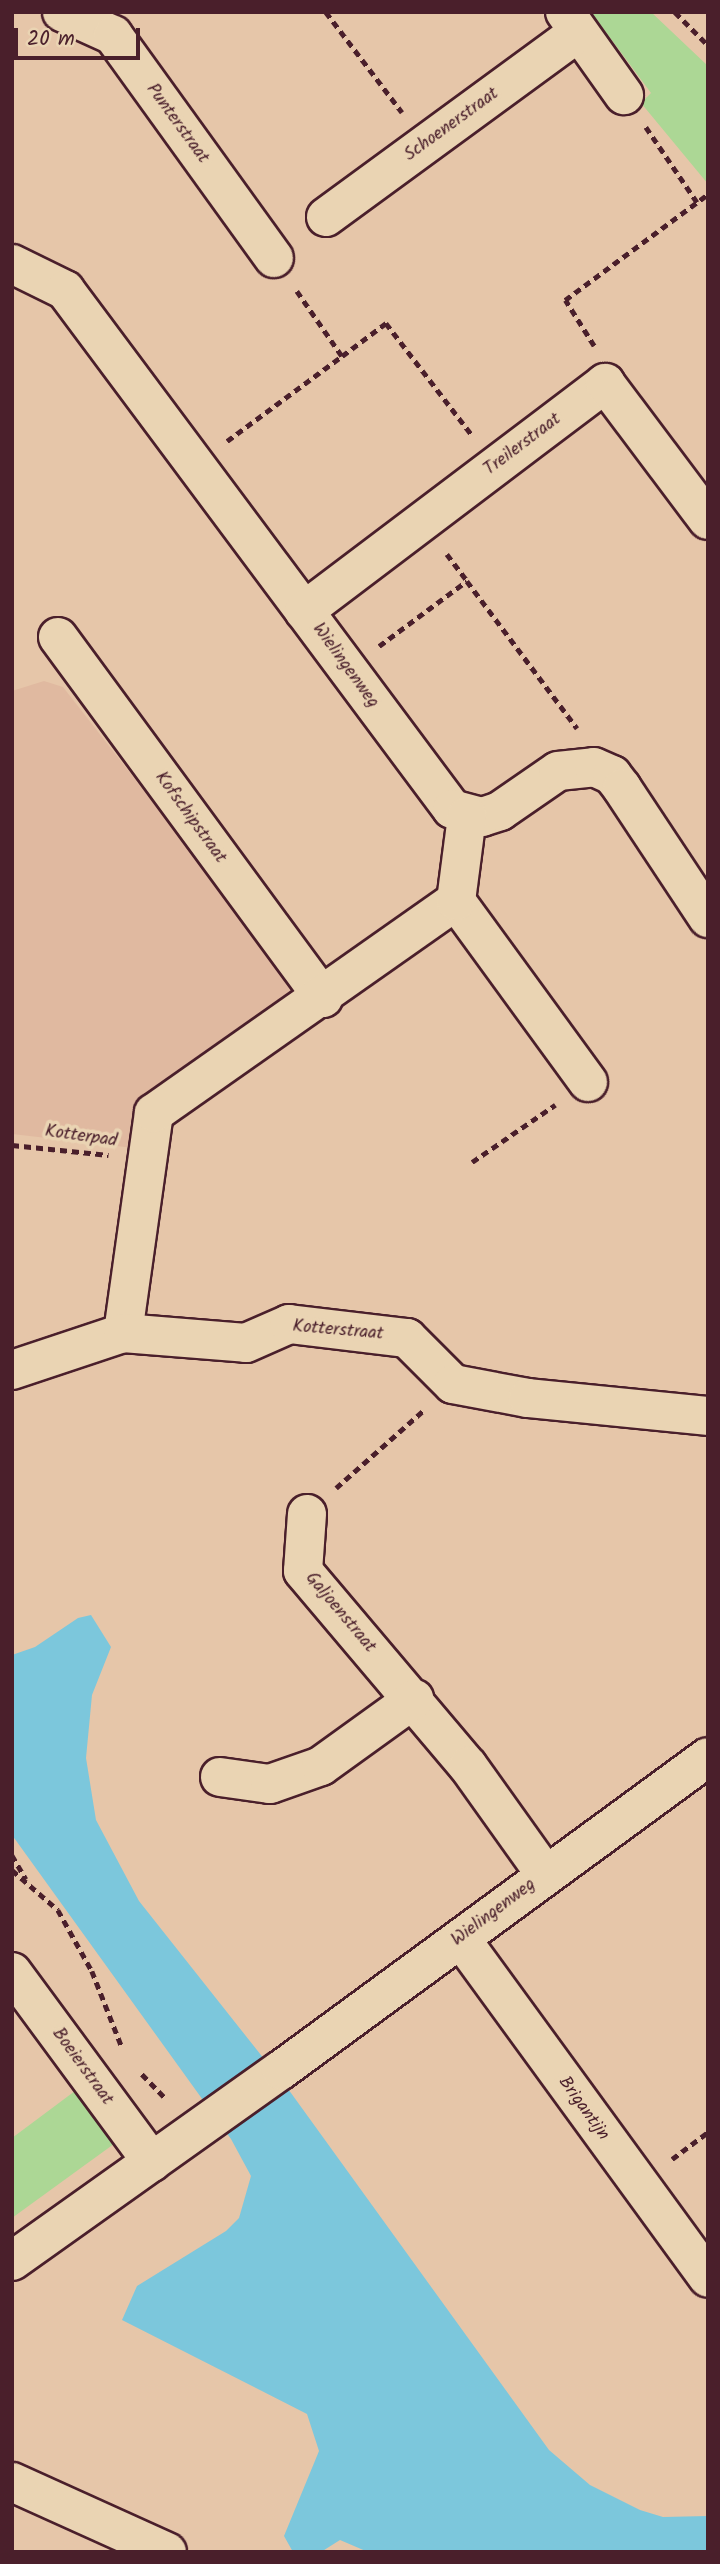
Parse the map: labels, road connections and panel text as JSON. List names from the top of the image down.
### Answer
{
  "streets": {
    "street": [
      "Punterstraat",
      "Schoenerstraat",
      "Treilerstraat",
      "Wielingenweg",
      "Kofschipstraat",
      "Kotterstraat",
      "Galjoenstraat",
      "Boeierstraat",
      "Brigantijn"
    ],
    "path": ["Kotterpad"]
  },
  "crossings": [
    ["Treilerstraat", "Wielingenweg"],
    ["Wielingenweg", "Galjoenstraat"],
    ["Wielingenweg", "Brigantijn"]
  ],
  "scale_bar": "20 m"
}
